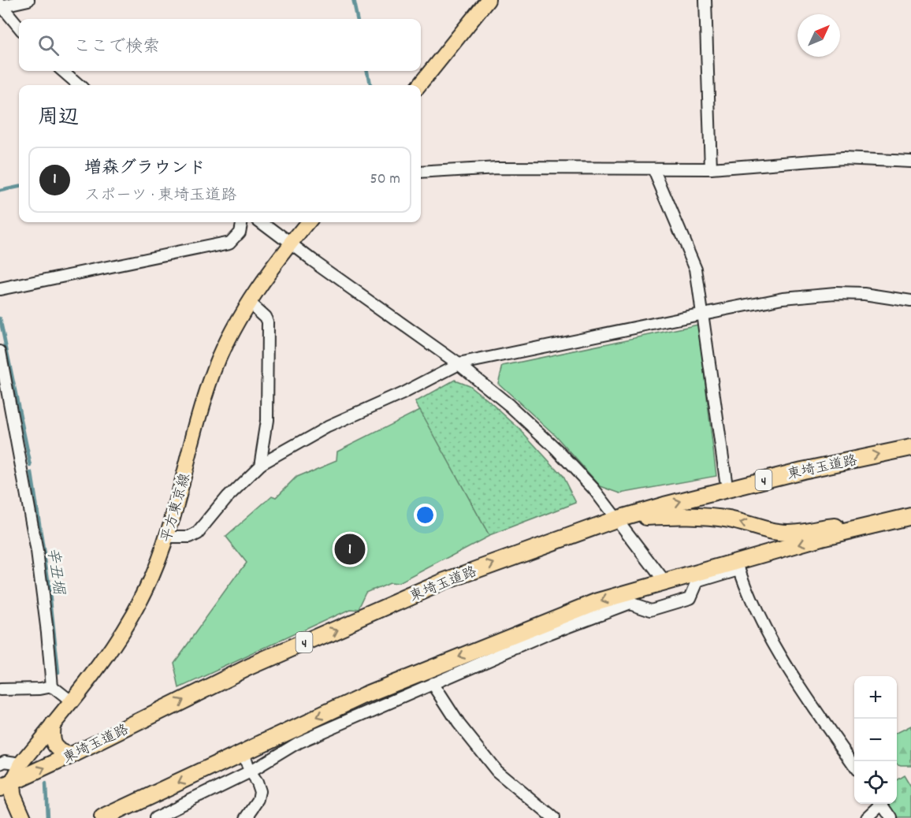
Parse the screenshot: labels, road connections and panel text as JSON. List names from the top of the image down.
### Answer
{
  "streets": {
    "highway": ["東埼玉道路", "4"],
    "main road": ["平方東京線"]
  },
  "crossings": [
    ["東埼玉道路", "平方東京線"]
  ],
  "water": ["辛丑堀"],
  "north": "top right",
  "page": {
    "search": "ここで検索",
    "heading": "周辺",
    "list": [
      {
        "mark": "1",
        "name": "増森グラウンド",
        "note": "スポーツ · 東埼玉道路",
        "value": "50 m"
      }
    ],
    "pins": "1",
    "map_buttons": ["+", "−"]
  }
}
